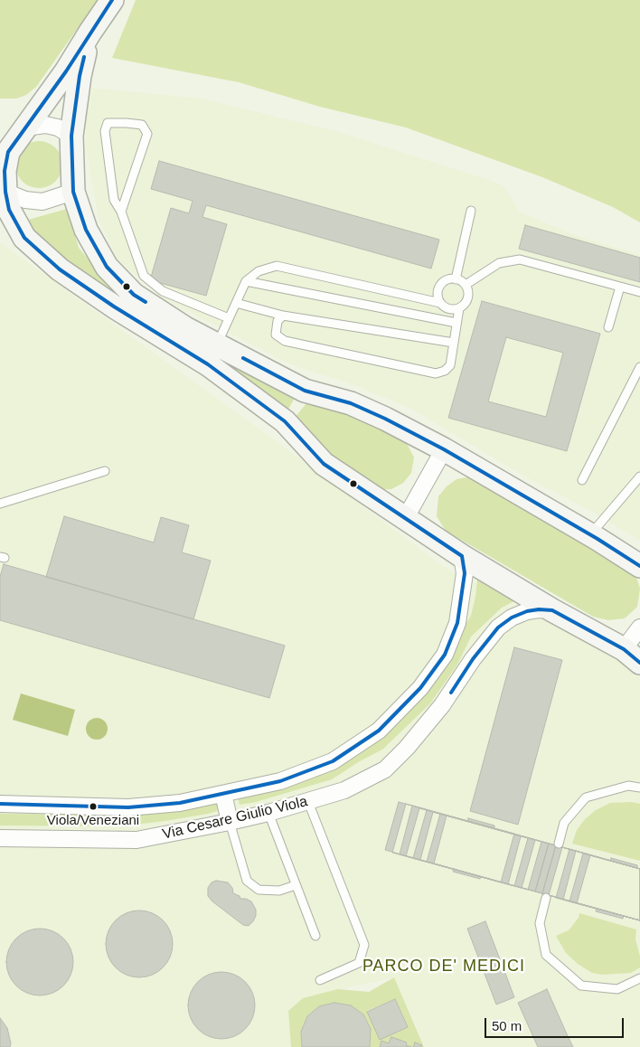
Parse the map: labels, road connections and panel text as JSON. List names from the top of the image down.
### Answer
{
  "streets": {
    "street": ["Via Cesare Giulio Viola"]
  },
  "districts": ["PARCO DE' MEDICI"],
  "places": ["Viola/Veneziani"],
  "scale_bar": "50 m"
}
